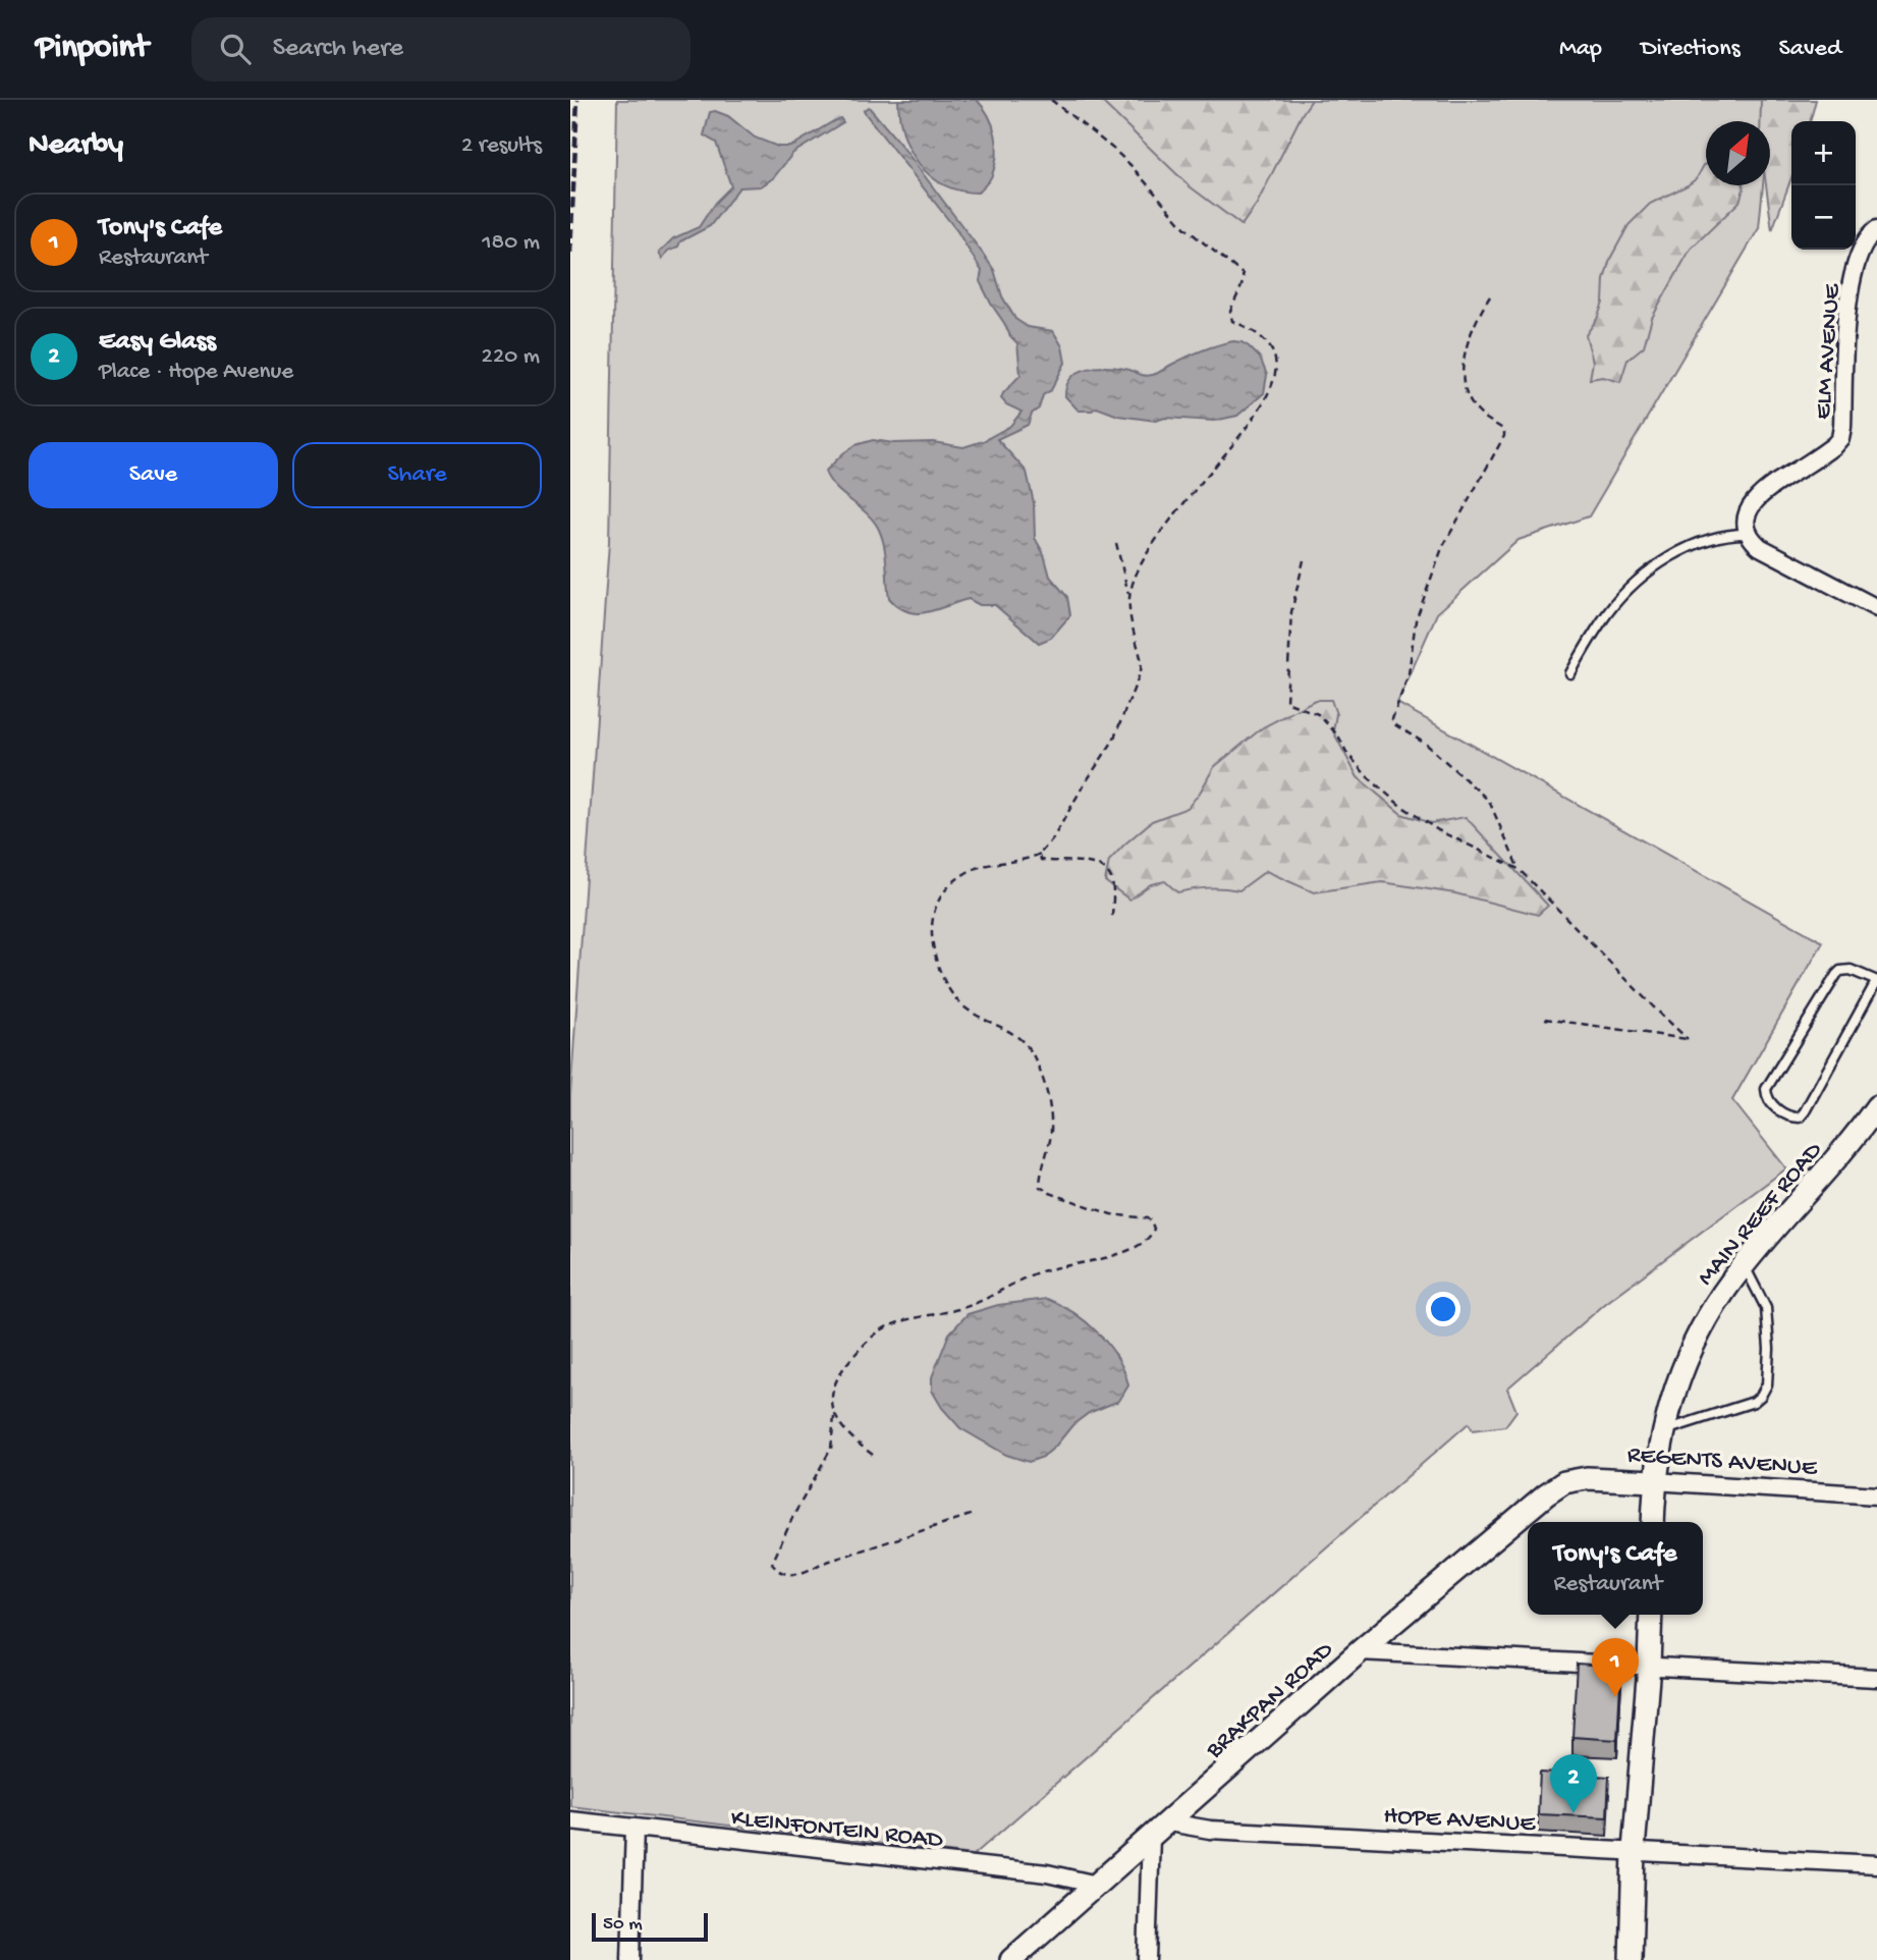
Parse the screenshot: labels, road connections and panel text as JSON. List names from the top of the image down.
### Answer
{
  "streets": {
    "main road": ["MAIN REEF ROAD", "REGENTS AVENUE", "BRAKPAN ROAD"],
    "street": ["ELM AVENUE", "HOPE AVENUE", "KLEINFONTEIN ROAD"]
  },
  "crossings": [
    ["MAIN REEF ROAD", "REGENTS AVENUE"],
    ["REGENTS AVENUE", "BRAKPAN ROAD"],
    ["BRAKPAN ROAD", "HOPE AVENUE"],
    ["BRAKPAN ROAD", "KLEINFONTEIN ROAD"]
  ],
  "scale_bar": "50 m",
  "north": "top right",
  "page": {
    "header": "Pinpoint",
    "search": "Search here",
    "nav": ["Map", "Directions", "Saved"],
    "heading": ["Nearby", "2 results"],
    "map_buttons": ["+", "−"],
    "list": [
      {
        "mark": "1",
        "name": "Tony's Cafe",
        "note": "Restaurant",
        "value": "180 m"
      },
      {
        "mark": "2",
        "name": "Easy Glass",
        "note": "Place · Hope Avenue",
        "value": "220 m"
      }
    ],
    "buttons": ["Save", "Share"],
    "popup": ["Tony's Cafe", "Restaurant"],
    "pins": ["1", "2"],
    "scale": "50 m"
  }
}
